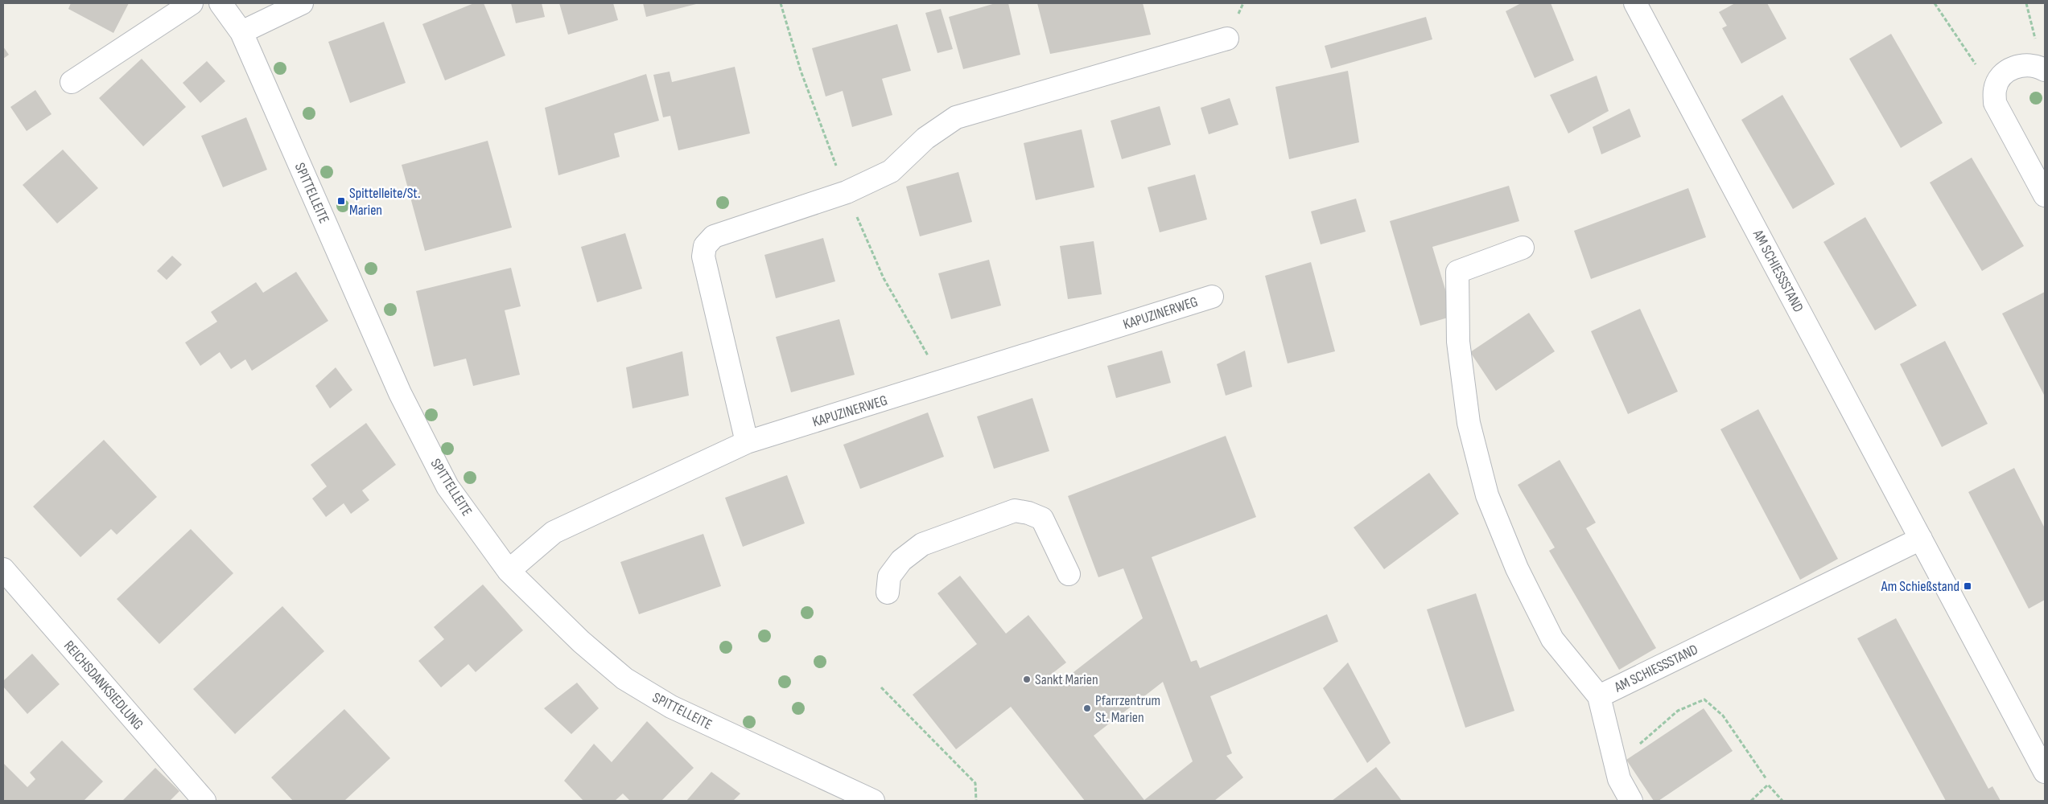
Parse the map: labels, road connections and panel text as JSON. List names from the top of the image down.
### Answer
{
  "streets": {
    "street": [
      "SPITTELLEITE",
      "AM SCHIESSSTAND",
      "KAPUZINERWEG",
      "REICHSDANKSIEDLUNG"
    ]
  },
  "crossings": [
    ["SPITTELLEITE", "KAPUZINERWEG"]
  ],
  "places": {
    "transit": ["Spittelleite/St. Marien", "Am Schießstand"],
    "other": ["Sankt Marien", "Pfarrzentrum St. Marien"]
  }
}
